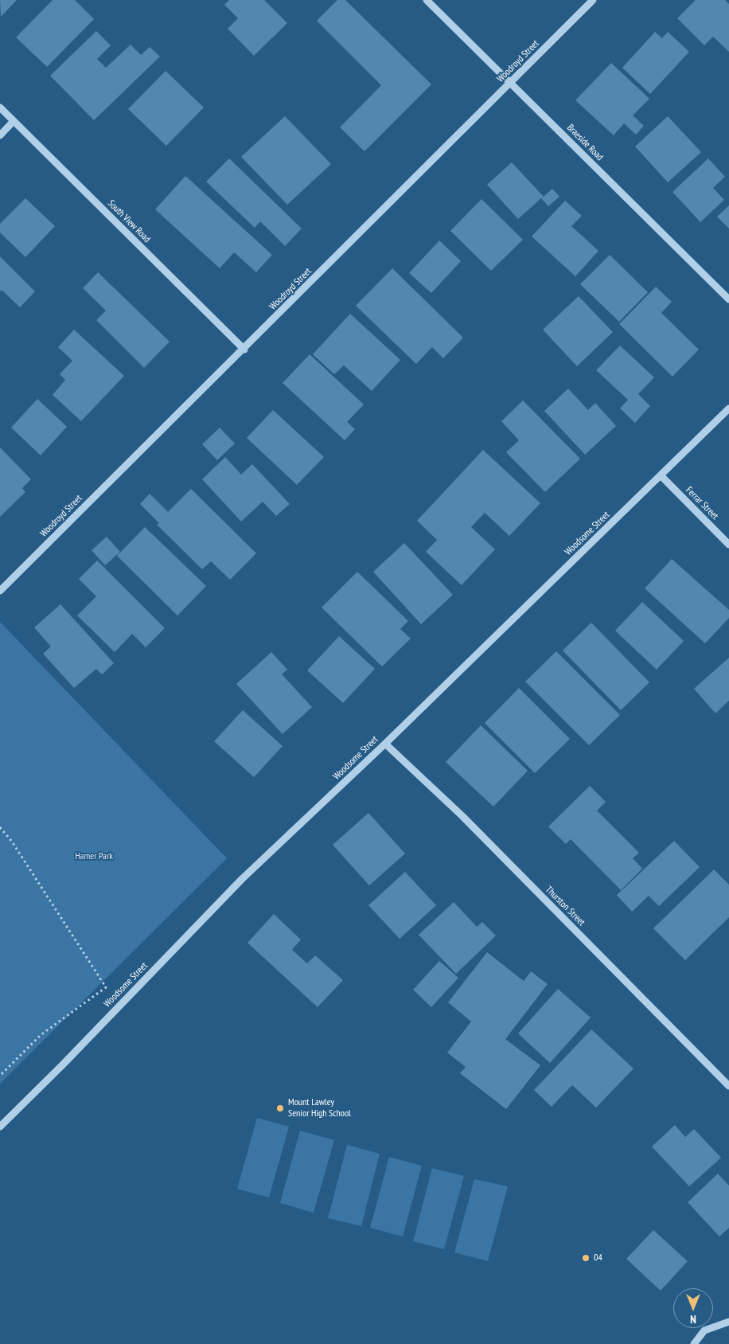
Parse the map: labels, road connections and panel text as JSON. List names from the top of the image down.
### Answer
{
  "streets": {
    "street": [
      "Woodroyd Street",
      "Braeside Road",
      "South View Road",
      "Ferrar Street",
      "Woodsome Street",
      "Thurston Street"
    ]
  },
  "crossings": [
    ["Woodroyd Street", "Braeside Road"],
    ["Woodroyd Street", "South View Road"],
    ["Ferrar Street", "Woodsome Street"],
    ["Woodsome Street", "Thurston Street"]
  ],
  "parks": ["Hamer Park"],
  "places": ["Mount Lawley Senior High School", "04"],
  "north": "bottom"
}
